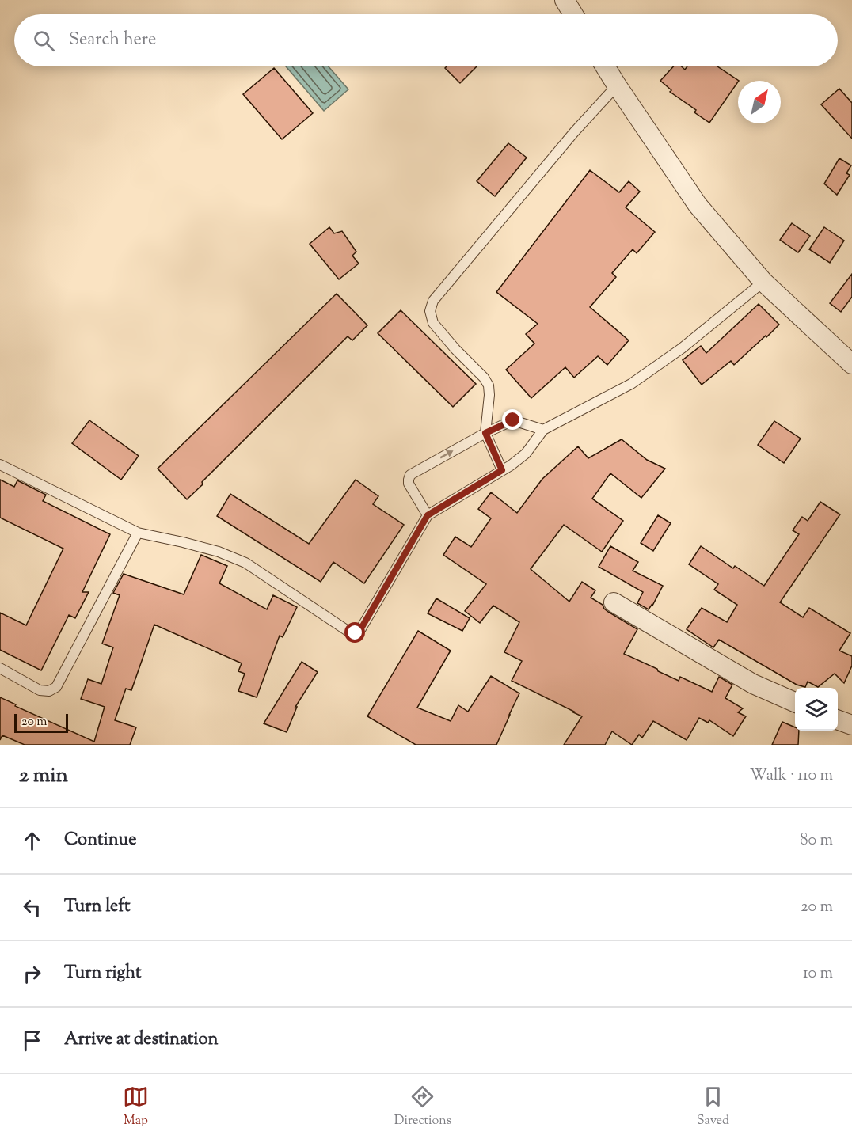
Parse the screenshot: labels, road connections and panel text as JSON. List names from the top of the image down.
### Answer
{
  "scale_bar": "20 m",
  "north": "top right",
  "page": {
    "search": "Search here",
    "scale": "20 m",
    "heading": ["2 min", "Walk · 110 m"],
    "list": [
      ["Continue", "80 m"],
      ["Turn left", "20 m"],
      ["Turn right", "10 m"],
      "Arrive at destination"
    ],
    "nav": ["Map", "Directions", "Saved"]
  }
}
